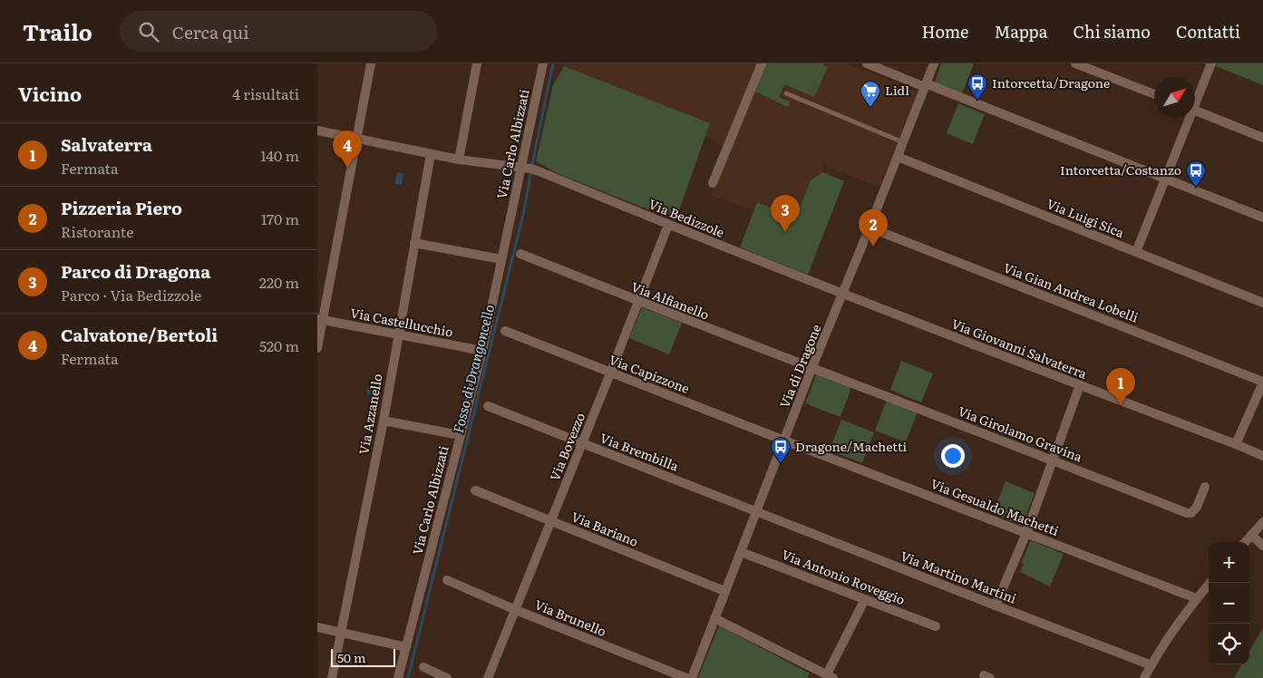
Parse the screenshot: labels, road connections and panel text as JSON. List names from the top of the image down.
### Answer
{
  "streets": {
    "street": [
      "Via Carlo Albizzati",
      "Via Bedizzole",
      "Via Luigi Sica",
      "Via Gian Andrea Lobelli",
      "Via Alfianello",
      "Via Castellucchio",
      "Via Giovanni Salvaterra",
      "Via di Dragone",
      "Via Capizzone",
      "Via Azzanello",
      "Via Girolamo Gravina",
      "Via Bovezzo",
      "Via Brembilla",
      "Via Gesualdo Machetti",
      "Via Bariano",
      "Via Antonio Roveggio",
      "Via Martino Martini",
      "Via Brunello"
    ]
  },
  "crossings": [
    ["Via Carlo Albizzati", "Via Bedizzole"],
    ["Via Carlo Albizzati", "Via Castellucchio"],
    ["Via Bedizzole", "Via Giovanni Salvaterra"],
    ["Via Bedizzole", "Via di Dragone"],
    ["Via Bedizzole", "Via Azzanello"],
    ["Via Bedizzole", "Via Bovezzo"],
    ["Via Luigi Sica", "Via di Dragone"],
    ["Via Gian Andrea Lobelli", "Via di Dragone"],
    ["Via Alfianello", "Via di Dragone"],
    ["Via Alfianello", "Via Girolamo Gravina"],
    ["Via Alfianello", "Via Bovezzo"],
    ["Via Castellucchio", "Via Azzanello"],
    ["Via Giovanni Salvaterra", "Via di Dragone"],
    ["Via di Dragone", "Via Capizzone"],
    ["Via di Dragone", "Via Girolamo Gravina"],
    ["Via di Dragone", "Via Brembilla"],
    ["Via di Dragone", "Via Gesualdo Machetti"],
    ["Via di Dragone", "Via Bariano"],
    ["Via di Dragone", "Via Antonio Roveggio"],
    ["Via di Dragone", "Via Martino Martini"],
    ["Via Capizzone", "Via Bovezzo"],
    ["Via Capizzone", "Via Gesualdo Machetti"],
    ["Via Bovezzo", "Via Brembilla"],
    ["Via Bovezzo", "Via Bariano"],
    ["Via Bovezzo", "Via Brunello"],
    ["Via Brembilla", "Via Martino Martini"]
  ],
  "water": ["Fosso di Drangoncello"],
  "places": {
    "bus stop": ["Intorcetta/Dragone", "Intorcetta/Costanzo", "Dragone/Machetti"],
    "supermarket": ["Lidl"]
  },
  "scale_bar": "50 m",
  "north": "top right",
  "page": {
    "header": "Trailo",
    "search": "Cerca qui",
    "nav": [
      "Home",
      "Mappa",
      "Chi siamo",
      "Contatti"
    ],
    "heading": ["Vicino", "4 risultati"],
    "list": [
      {
        "mark": "1",
        "name": "Salvaterra",
        "note": "Fermata",
        "value": "140 m"
      },
      {
        "mark": "2",
        "name": "Pizzeria Piero",
        "note": "Ristorante",
        "value": "170 m"
      },
      {
        "mark": "3",
        "name": "Parco di Dragona",
        "note": "Parco · Via Bedizzole",
        "value": "220 m"
      },
      {
        "mark": "4",
        "name": "Calvatone/Bertoli",
        "note": "Fermata",
        "value": "520 m"
      }
    ],
    "pins": [
      "4",
      "3",
      "2",
      "1"
    ],
    "map_buttons": ["+", "−"],
    "scale": "50 m"
  }
}
